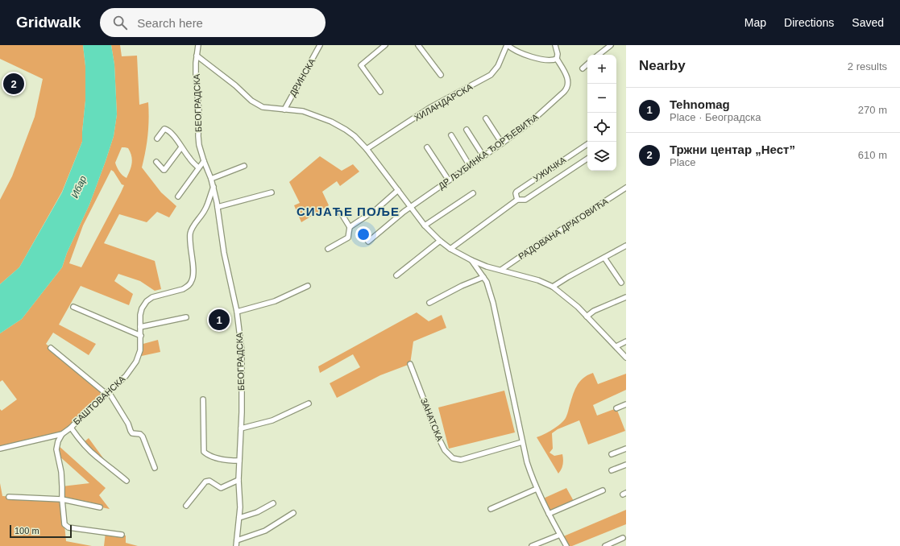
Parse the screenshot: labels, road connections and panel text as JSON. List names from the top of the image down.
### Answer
{
  "streets": {
    "street": [
      "ДРИНСКА",
      "ХИЛАНДАРСКА",
      "БЕОГРАДСКА",
      "ДР ЉУБИНКА ЂОРЂЕВИЋА",
      "УЖИЧКА",
      "РАДОВАНА ДРАГОВИЋА",
      "БАШТОВАНСКА",
      "ЗАНАТСКА"
    ]
  },
  "crossings": [
    ["БЕОГРАДСКА", "БАШТОВАНСКА"]
  ],
  "districts": ["СИЈАЋЕ ПОЉЕ"],
  "water": ["Ибар"],
  "scale_bar": "100 m",
  "page": {
    "header": "Gridwalk",
    "search": "Search here",
    "nav": ["Map", "Directions", "Saved"],
    "heading": ["Nearby", "2 results"],
    "map_buttons": ["+", "−"],
    "pins": ["2", "1"],
    "list": [
      {
        "mark": "1",
        "name": "Tehnomag",
        "note": "Place · Београдска",
        "value": "270 m"
      },
      {
        "mark": "2",
        "name": "Тржни центар „Нест”",
        "note": "Place",
        "value": "610 m"
      }
    ],
    "scale": "100 m"
  }
}
